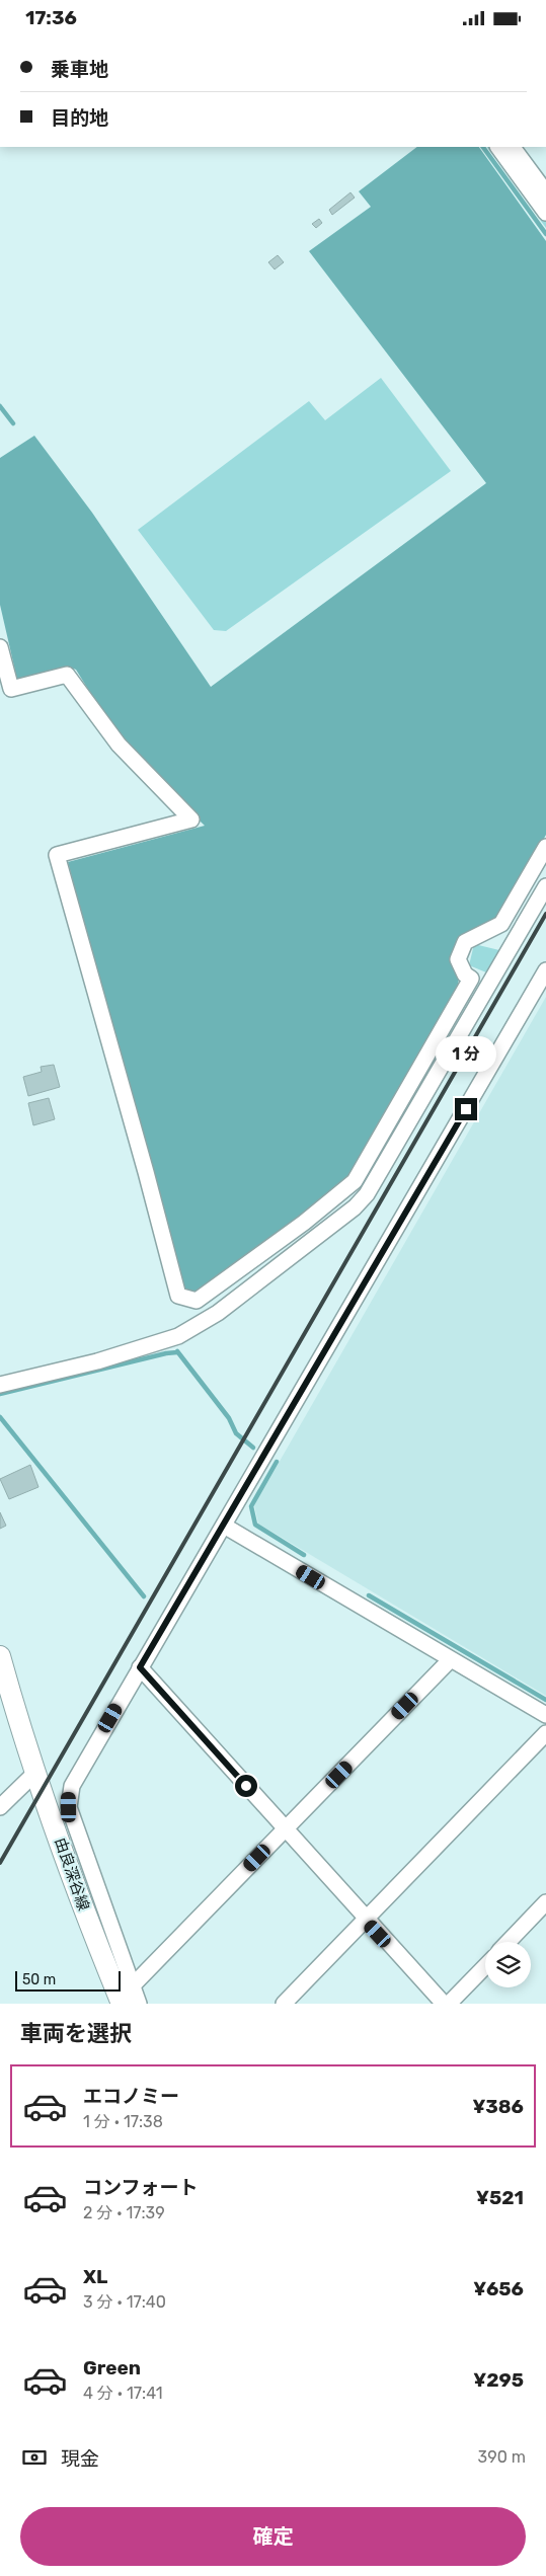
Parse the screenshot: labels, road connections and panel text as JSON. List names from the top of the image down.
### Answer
{
  "streets": {
    "main road": ["由良深谷線"]
  },
  "scale_bar": "50 m",
  "page": {
    "status": "17:36",
    "banner": ["乗車地", "目的地"],
    "bubble": "1 分",
    "scale": "50 m",
    "heading": "車両を選択",
    "list": [
      {
        "name": "エコノミー",
        "note": "1 分 · 17:38",
        "value": "¥386"
      },
      {
        "name": "コンフォート",
        "note": "2 分 · 17:39",
        "value": "¥521"
      },
      {
        "name": "XL",
        "note": "3 分 · 17:40",
        "value": "¥656"
      },
      {
        "name": "Green",
        "note": "4 分 · 17:41",
        "value": "¥295"
      }
    ],
    "pay": ["現金", "390 m"],
    "buttons": "確定"
  }
}
